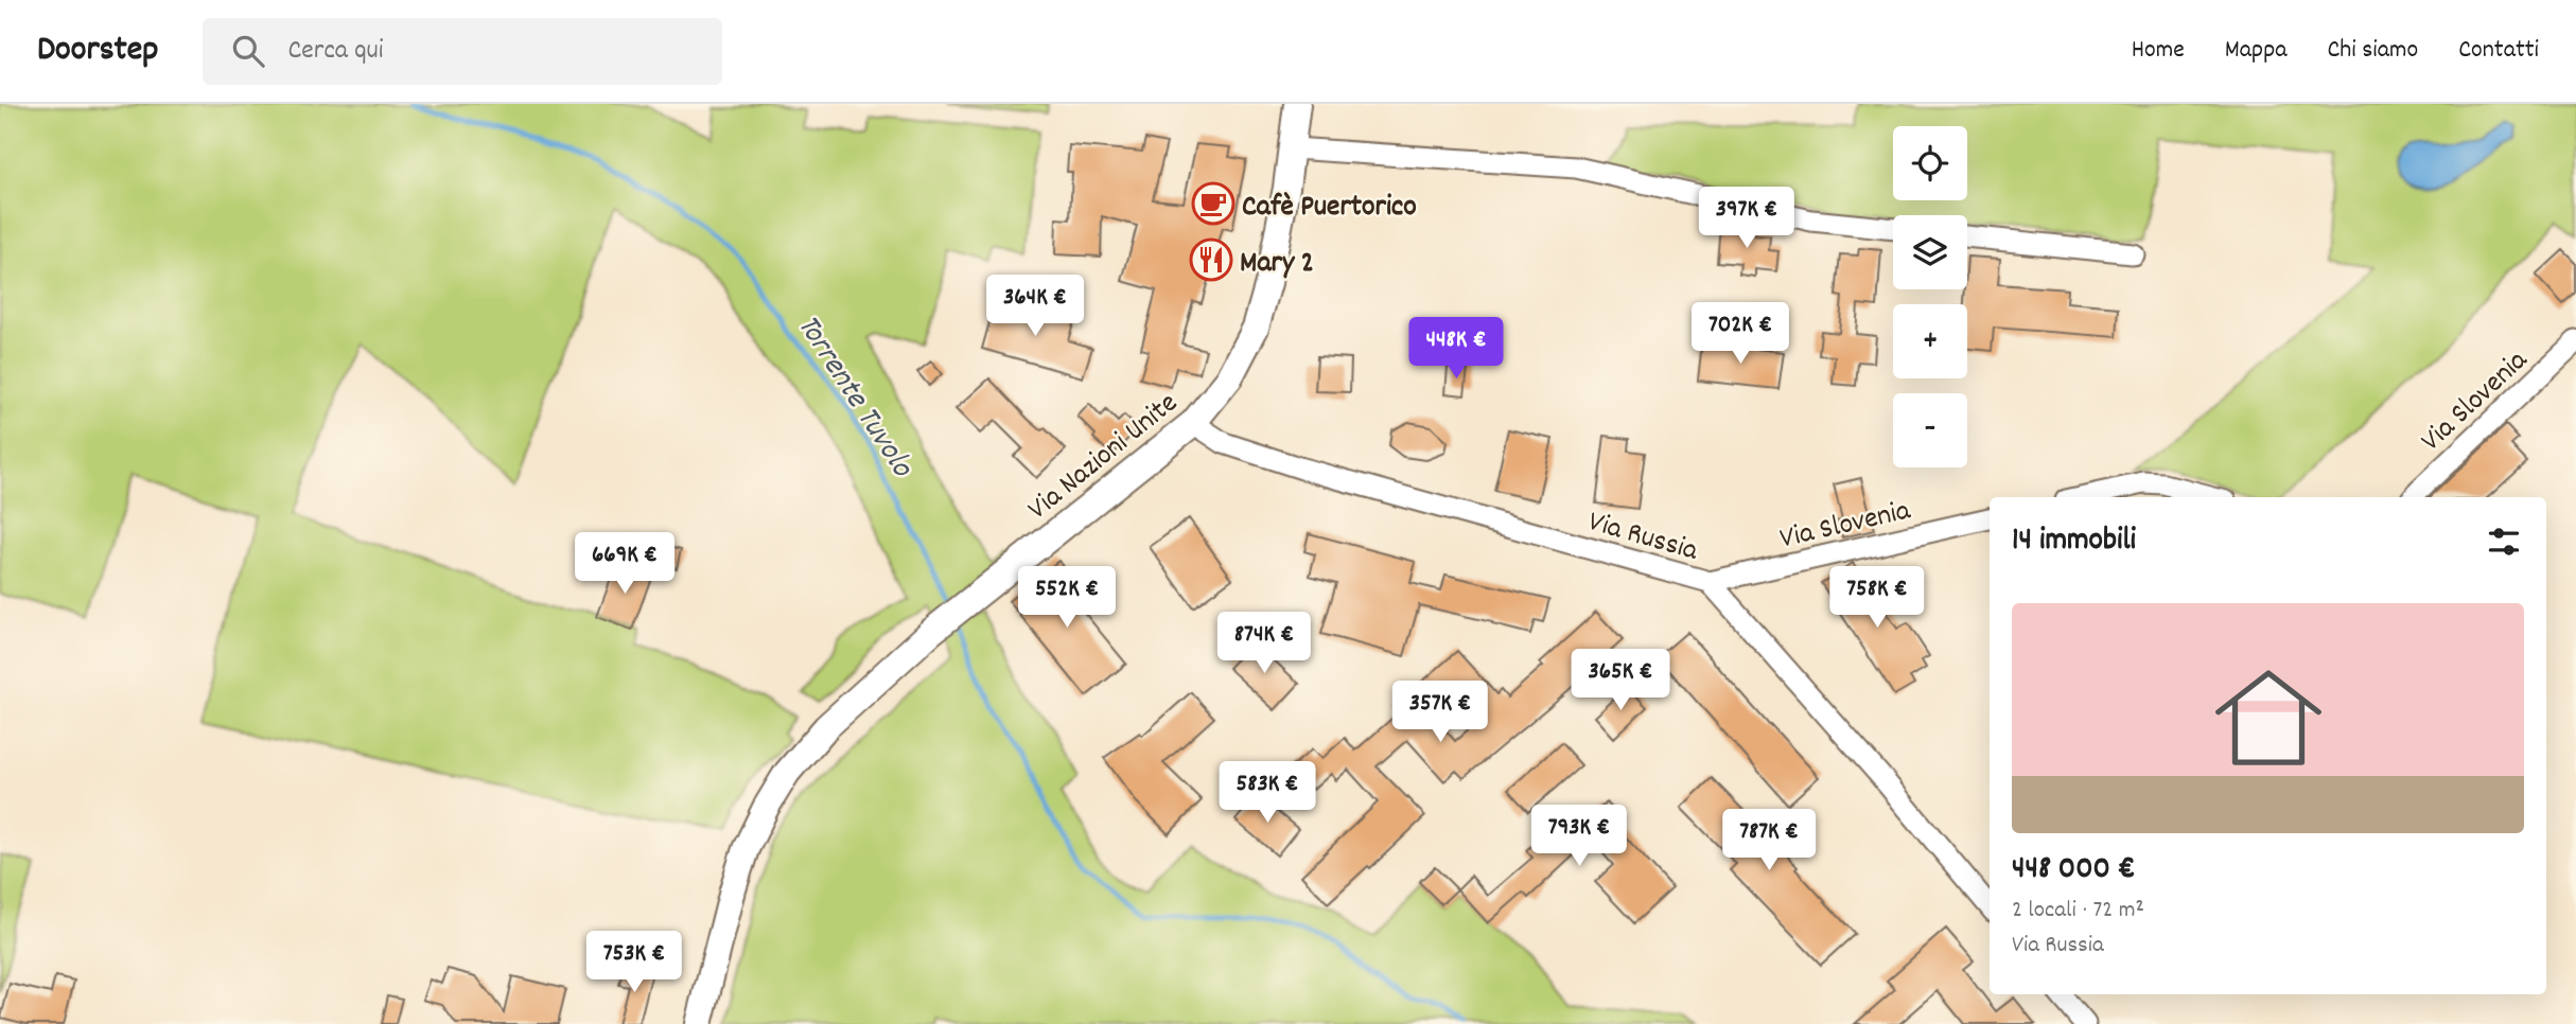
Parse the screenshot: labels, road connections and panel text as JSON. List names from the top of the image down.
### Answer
{
  "streets": {
    "street": ["Via Slovenia", "Via Nazioni Unite", "Via Russia"]
  },
  "crossings": [
    ["Via Slovenia", "Via Russia"],
    ["Via Nazioni Unite", "Via Russia"]
  ],
  "water": ["Torrente Tuvolo"],
  "places": {
    "cafe": ["Cafè Puertorico"],
    "restaurant": ["Mary 2"]
  },
  "page": {
    "header": "Doorstep",
    "search": "Cerca qui",
    "nav": [
      "Home",
      "Mappa",
      "Chi siamo",
      "Contatti"
    ],
    "map_buttons": ["+", "−"],
    "price": [
      "397K €",
      "364K €",
      "702K €",
      "448K €",
      "669K €",
      "552K €",
      "758K €",
      "874K €",
      "365K €",
      "357K €",
      "583K €",
      "793K €",
      "787K €",
      "753K €"
    ],
    "heading": "14 immobili",
    "list": [
      {
        "name": "448 000 €",
        "note": "2 locali · 72 m² · Via Russia"
      }
    ]
  }
}
